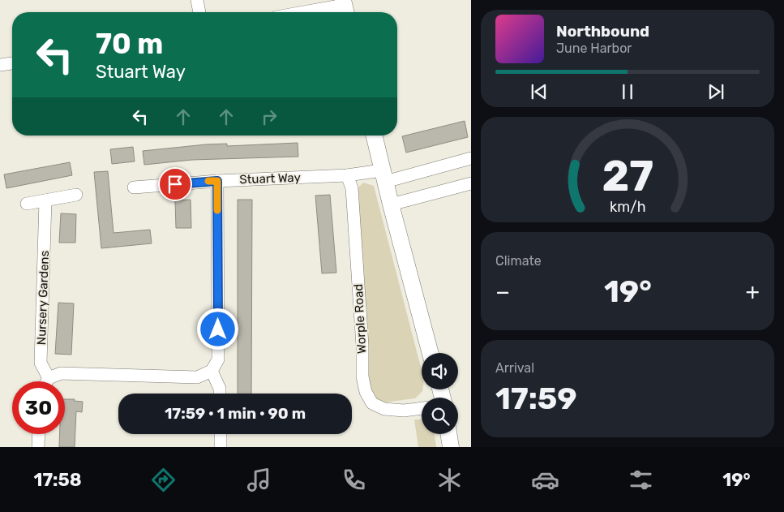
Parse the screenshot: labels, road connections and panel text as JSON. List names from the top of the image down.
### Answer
{
  "streets": {
    "street": ["Stuart Way", "Nursery Gardens", "Worple Road"]
  },
  "crossings": [
    ["Stuart Way", "Worple Road"]
  ],
  "page": {
    "turn": ["70 m", "Stuart Way"],
    "song": ["Northbound", "June Harbor"],
    "tile": [
      "Climate",
      ["Arrival", "17:59"]
    ],
    "heat": ["−", "19°", "+"],
    "limit": "30",
    "trip": "17:59 · 1 min · 90 m",
    "tabs": ["17:58", "19°"],
    "gauge": ["27", "km/h"]
  }
}
